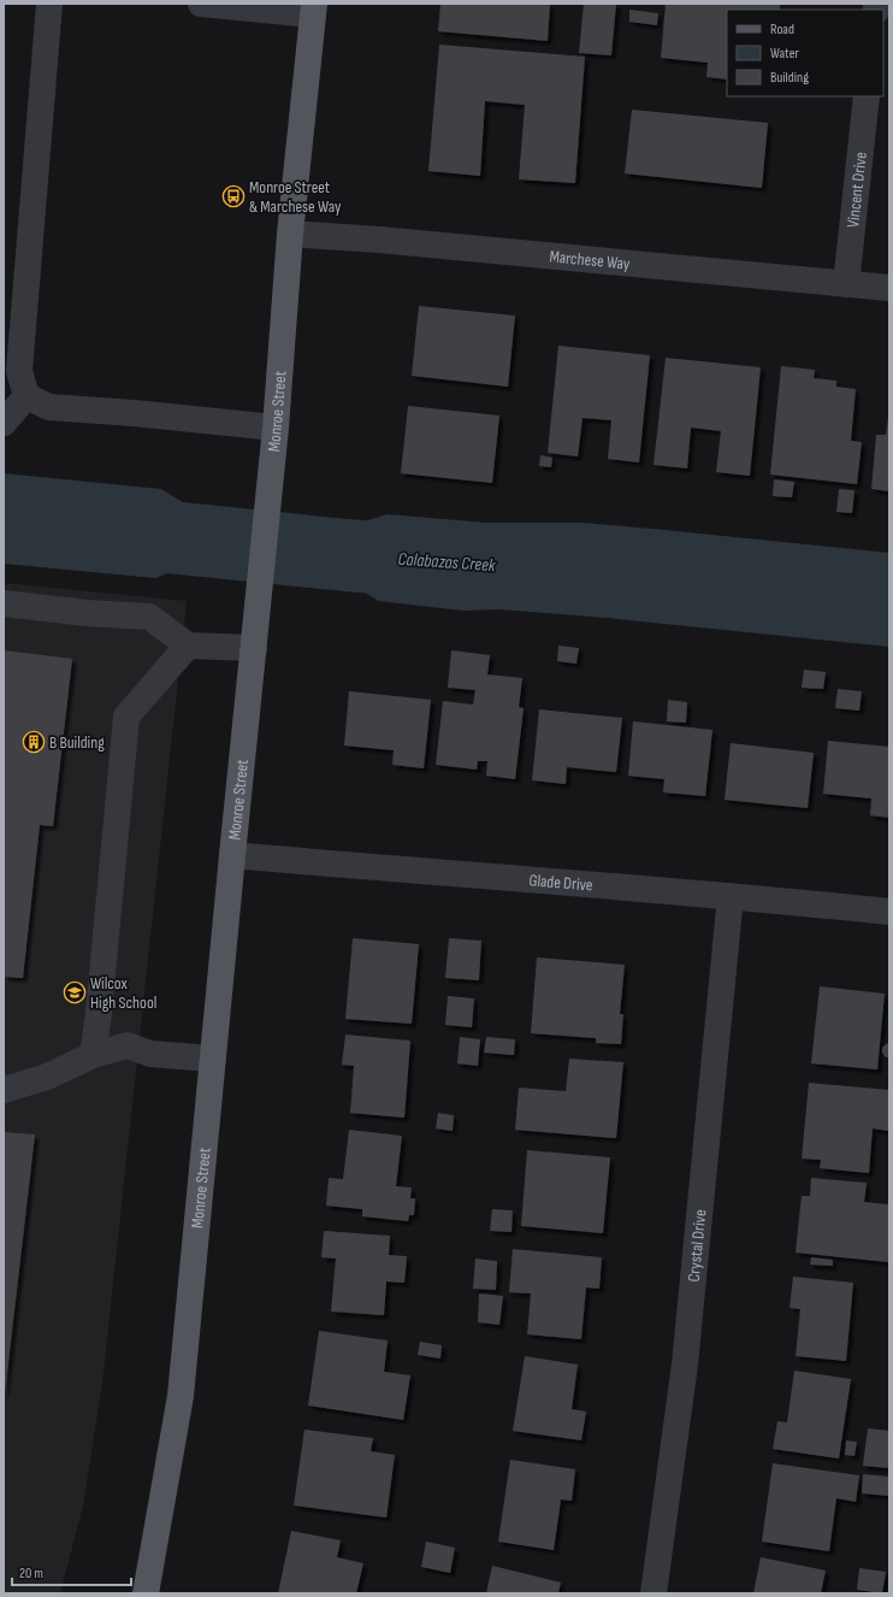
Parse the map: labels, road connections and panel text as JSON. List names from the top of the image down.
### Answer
{
  "streets": {
    "main road": ["Monroe Street"],
    "street": [
      "Vincent Drive",
      "Marchese Way",
      "Glade Drive",
      "Crystal Drive"
    ]
  },
  "crossings": [
    ["Vincent Drive", "Marchese Way"],
    ["Marchese Way", "Monroe Street"],
    ["Monroe Street", "Glade Drive"],
    ["Glade Drive", "Crystal Drive"]
  ],
  "water": ["Calabazas Creek"],
  "places": {
    "bus stop": ["Monroe Street & Marchese Way"],
    "building": ["B Building"],
    "school or university": ["Wilcox High School"]
  },
  "legend": ["Road", "Water", "Building"],
  "scale_bar": "20 m"
}
